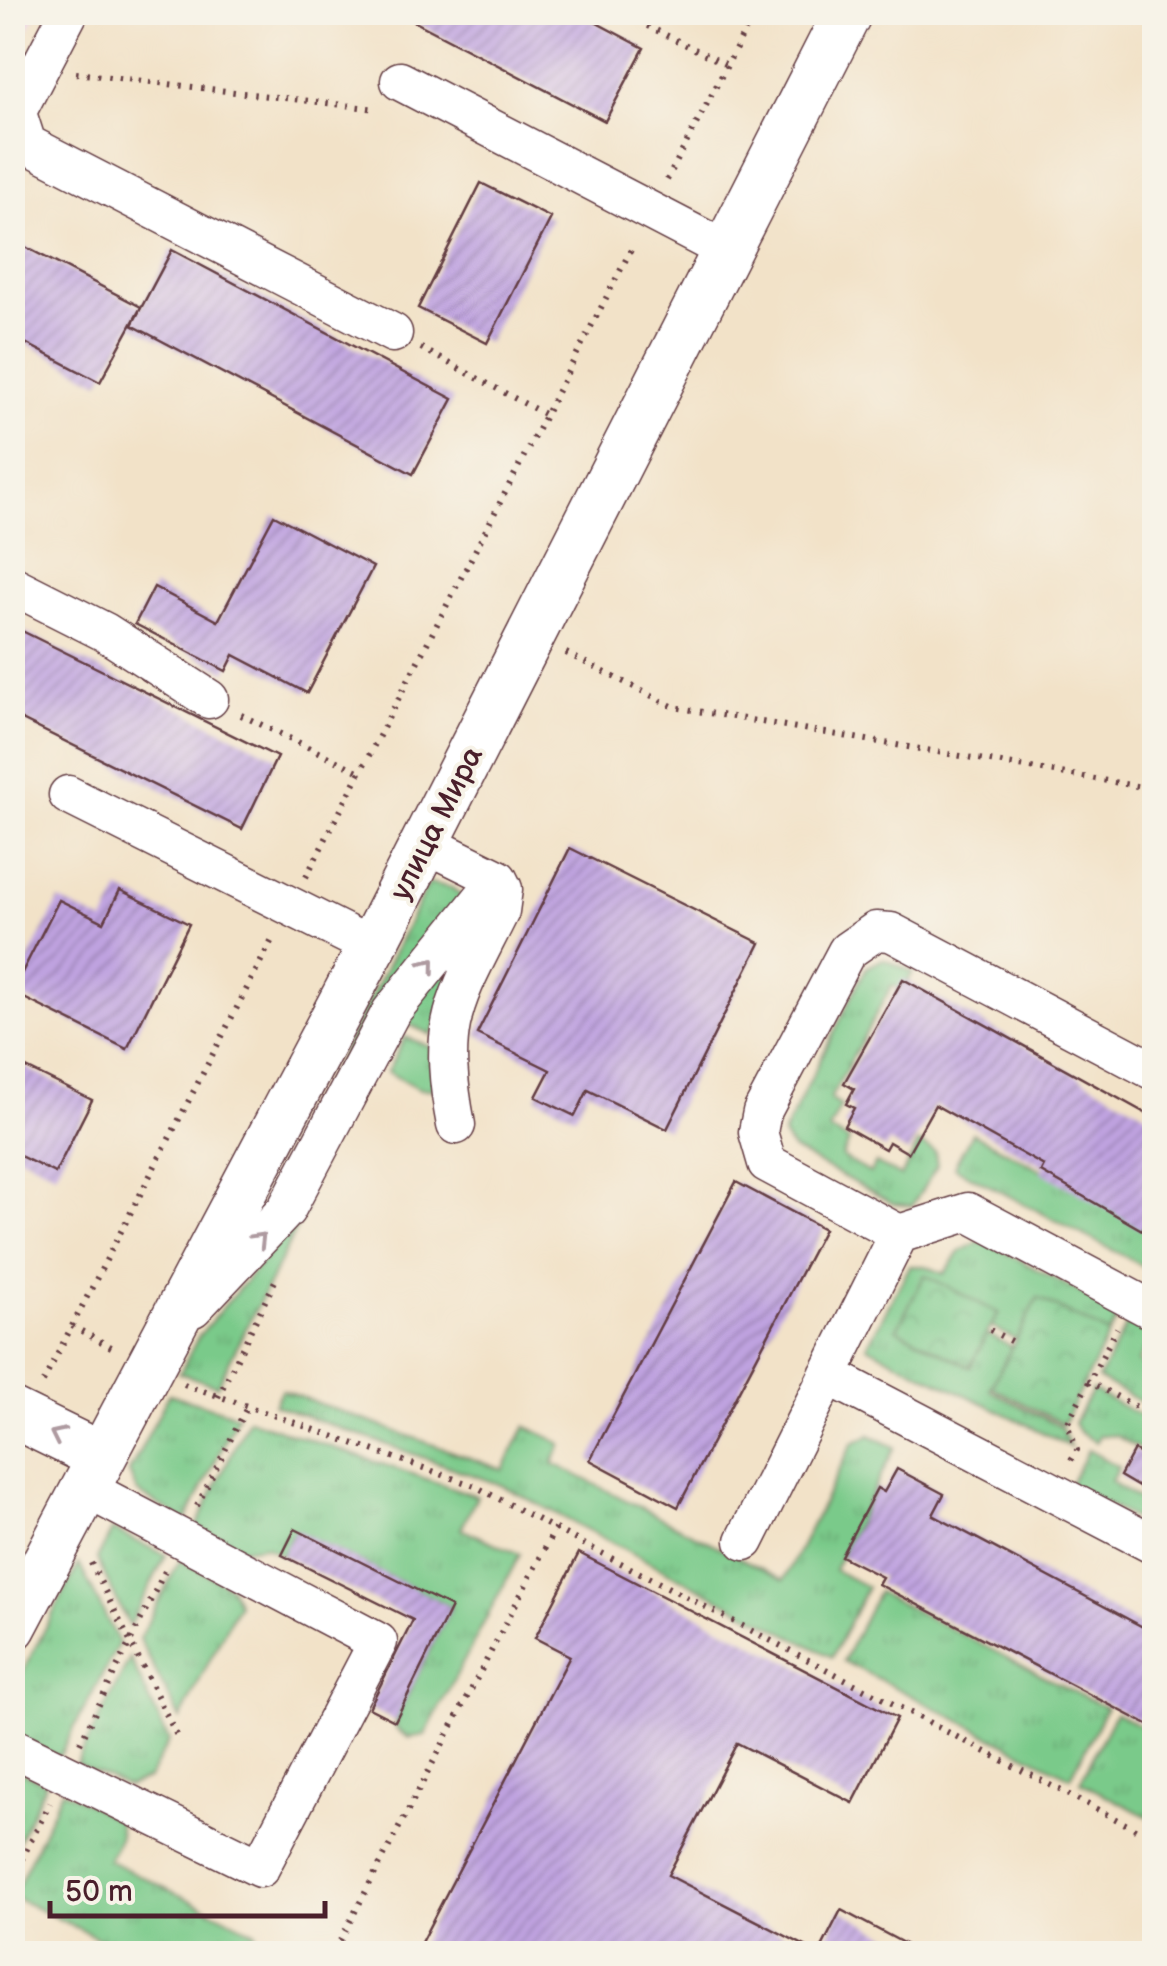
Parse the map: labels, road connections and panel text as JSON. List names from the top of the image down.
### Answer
{
  "streets": {
    "main road": ["улица Мира"]
  },
  "scale_bar": "50 m"
}
